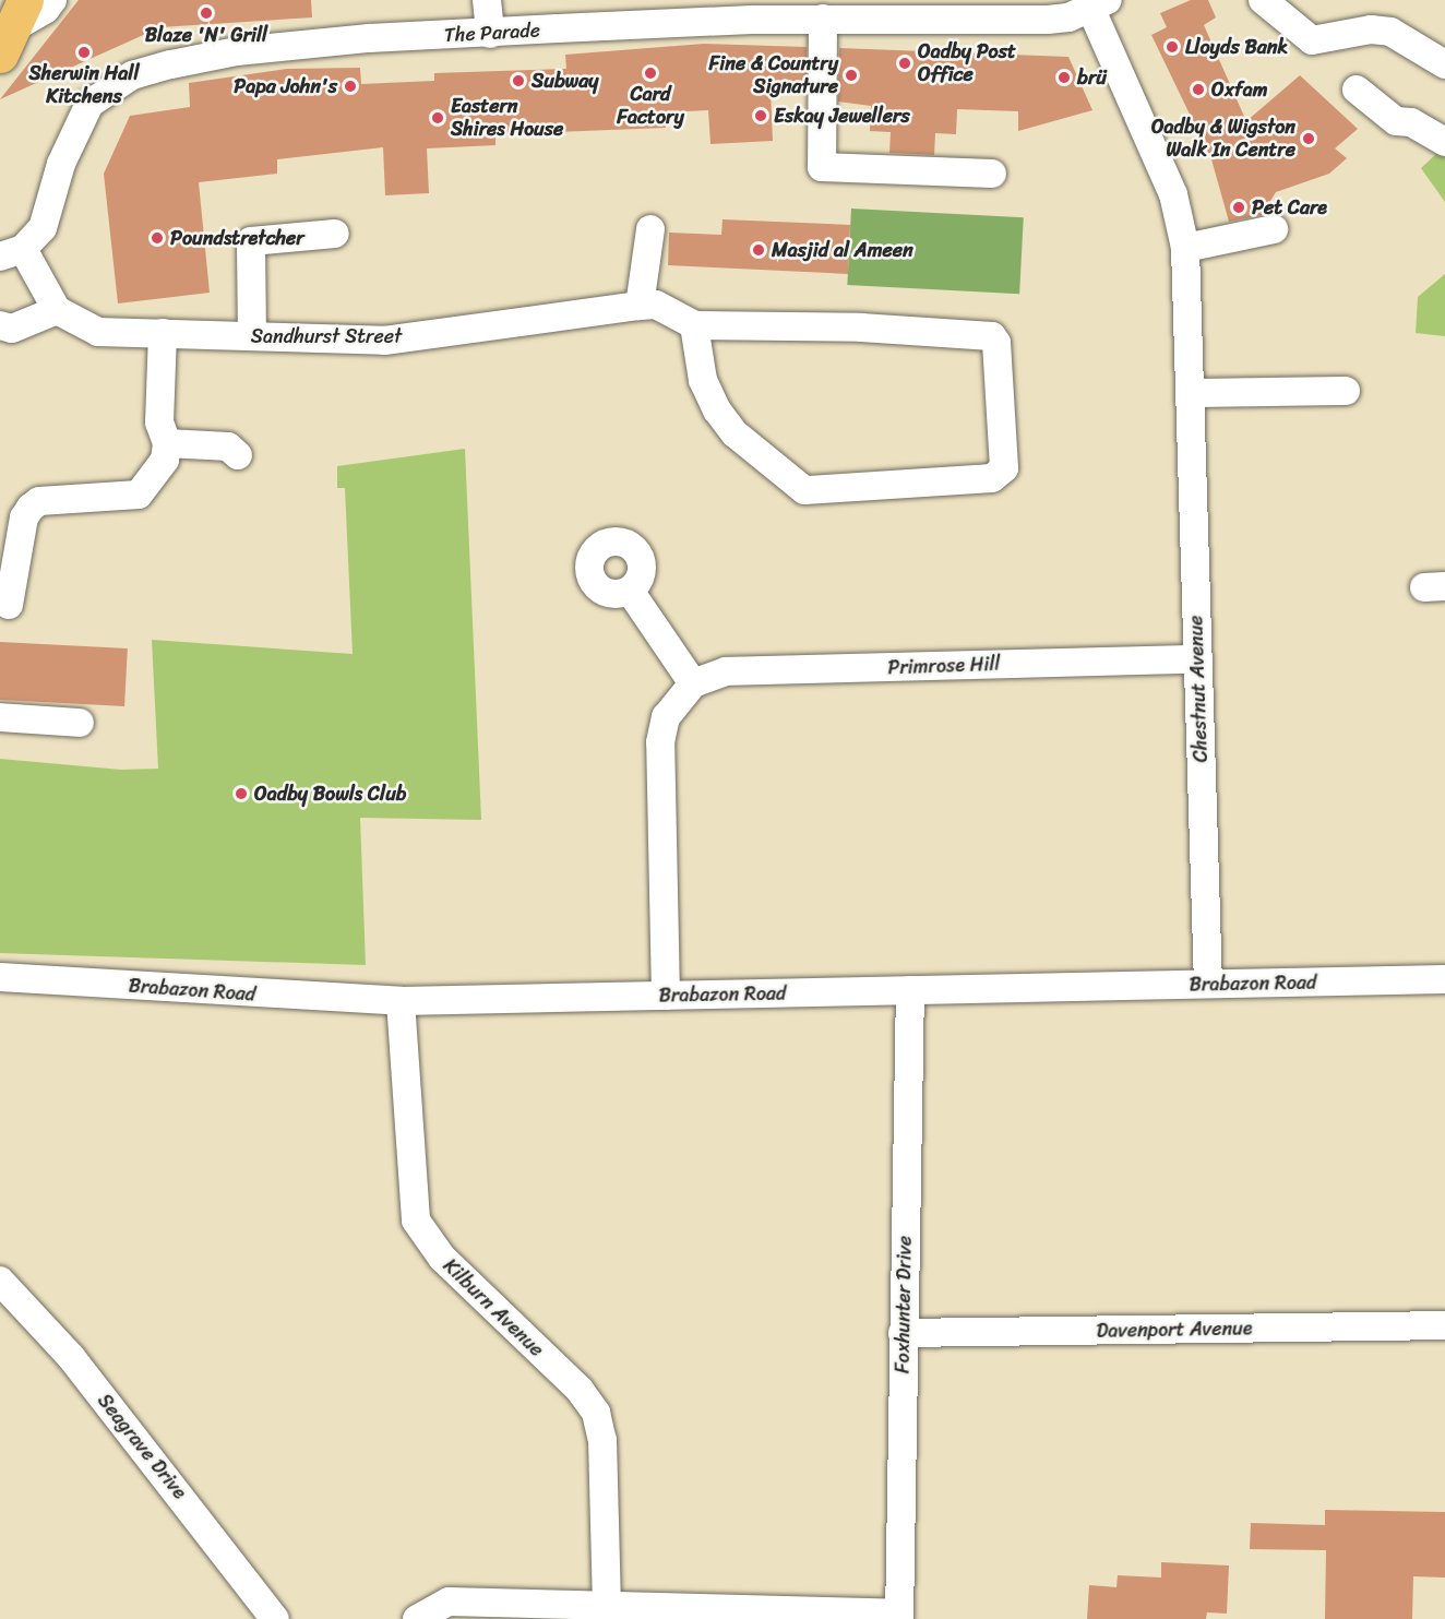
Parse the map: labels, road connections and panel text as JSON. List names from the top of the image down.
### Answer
{
  "streets": {
    "street": [
      "The Parade",
      "Sandhurst Street",
      "Primrose Hill",
      "Chestnut Avenue",
      "Brabazon Road",
      "Foxhunter Drive",
      "Kilburn Avenue",
      "Davenport Avenue",
      "Seagrave Drive"
    ]
  },
  "crossings": [
    ["The Parade", "Chestnut Avenue"],
    ["Primrose Hill", "Chestnut Avenue"],
    ["Chestnut Avenue", "Brabazon Road"],
    ["Brabazon Road", "Foxhunter Drive"],
    ["Brabazon Road", "Kilburn Avenue"],
    ["Foxhunter Drive", "Davenport Avenue"]
  ],
  "places": [
    "Blaze 'N' Grill",
    "Lloyds Bank",
    "Sherwin Hall Kitchens",
    "Oadby Post Office",
    "Card Factory",
    "Fine & Country Signature",
    "brü",
    "Subway",
    "Papa John's",
    "Oxfam",
    "Eskay Jewellers",
    "Eastern Shires House",
    "Oadby & Wigston Walk In Centre",
    "Pet Care",
    "Poundstretcher",
    "Masjid al Ameen",
    "Oadby Bowls Club"
  ]
}
